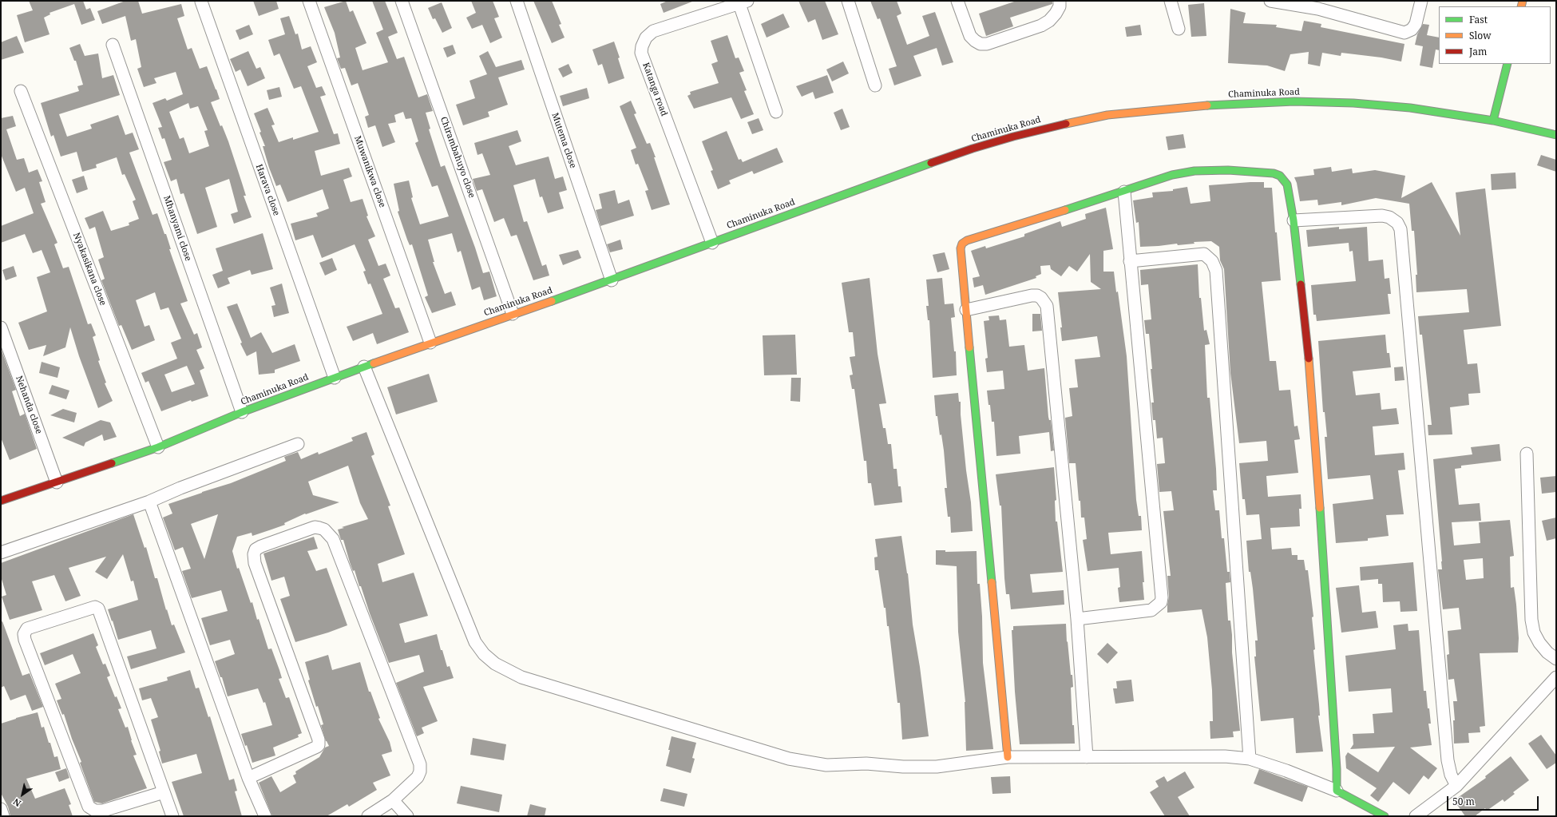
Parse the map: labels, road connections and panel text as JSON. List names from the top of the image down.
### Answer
{
  "streets": {
    "main road": ["Chaminuka Road"],
    "street": [
      "Katanga road",
      "Mutema close",
      "Chirambahuyo close",
      "Muwanikwa close",
      "Harava close",
      "Mhanyami close",
      "Nyakasikana close",
      "Nehanda close"
    ]
  },
  "crossings": [
    ["Katanga road", "Chaminuka Road"],
    ["Chaminuka Road", "Mutema close"],
    ["Chaminuka Road", "Chirambahuyo close"],
    ["Chaminuka Road", "Muwanikwa close"],
    ["Chaminuka Road", "Harava close"],
    ["Chaminuka Road", "Mhanyami close"],
    ["Chaminuka Road", "Nyakasikana close"],
    ["Chaminuka Road", "Nehanda close"]
  ],
  "legend": ["Fast", "Slow", "Jam"],
  "scale_bar": "50 m",
  "north": "bottom left"
}
